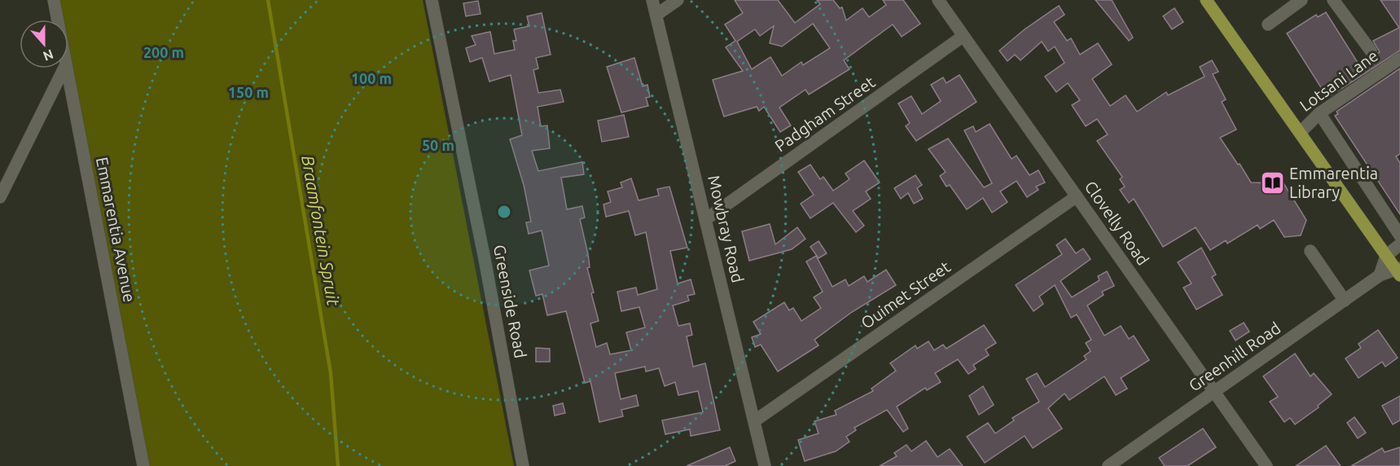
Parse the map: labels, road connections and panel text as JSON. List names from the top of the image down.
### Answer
{
  "streets": {
    "street": [
      "Lotsani Lane",
      "Padgham Street",
      "Clovelly Road",
      "Mowbray Road",
      "Emmarentia Avenue",
      "Ouimet Street",
      "Greenside Road",
      "Greenhill Road"
    ]
  },
  "crossings": [
    ["Padgham Street", "Clovelly Road"],
    ["Padgham Street", "Mowbray Road"],
    ["Clovelly Road", "Ouimet Street"],
    ["Clovelly Road", "Greenhill Road"],
    ["Mowbray Road", "Ouimet Street"]
  ],
  "water": ["Braamfontein Spruit"],
  "places": {
    "library": ["Emmarentia Library"]
  },
  "north": "bottom",
  "rings": [
    "200 m",
    "100 m",
    "150 m",
    "50 m"
  ]
}
